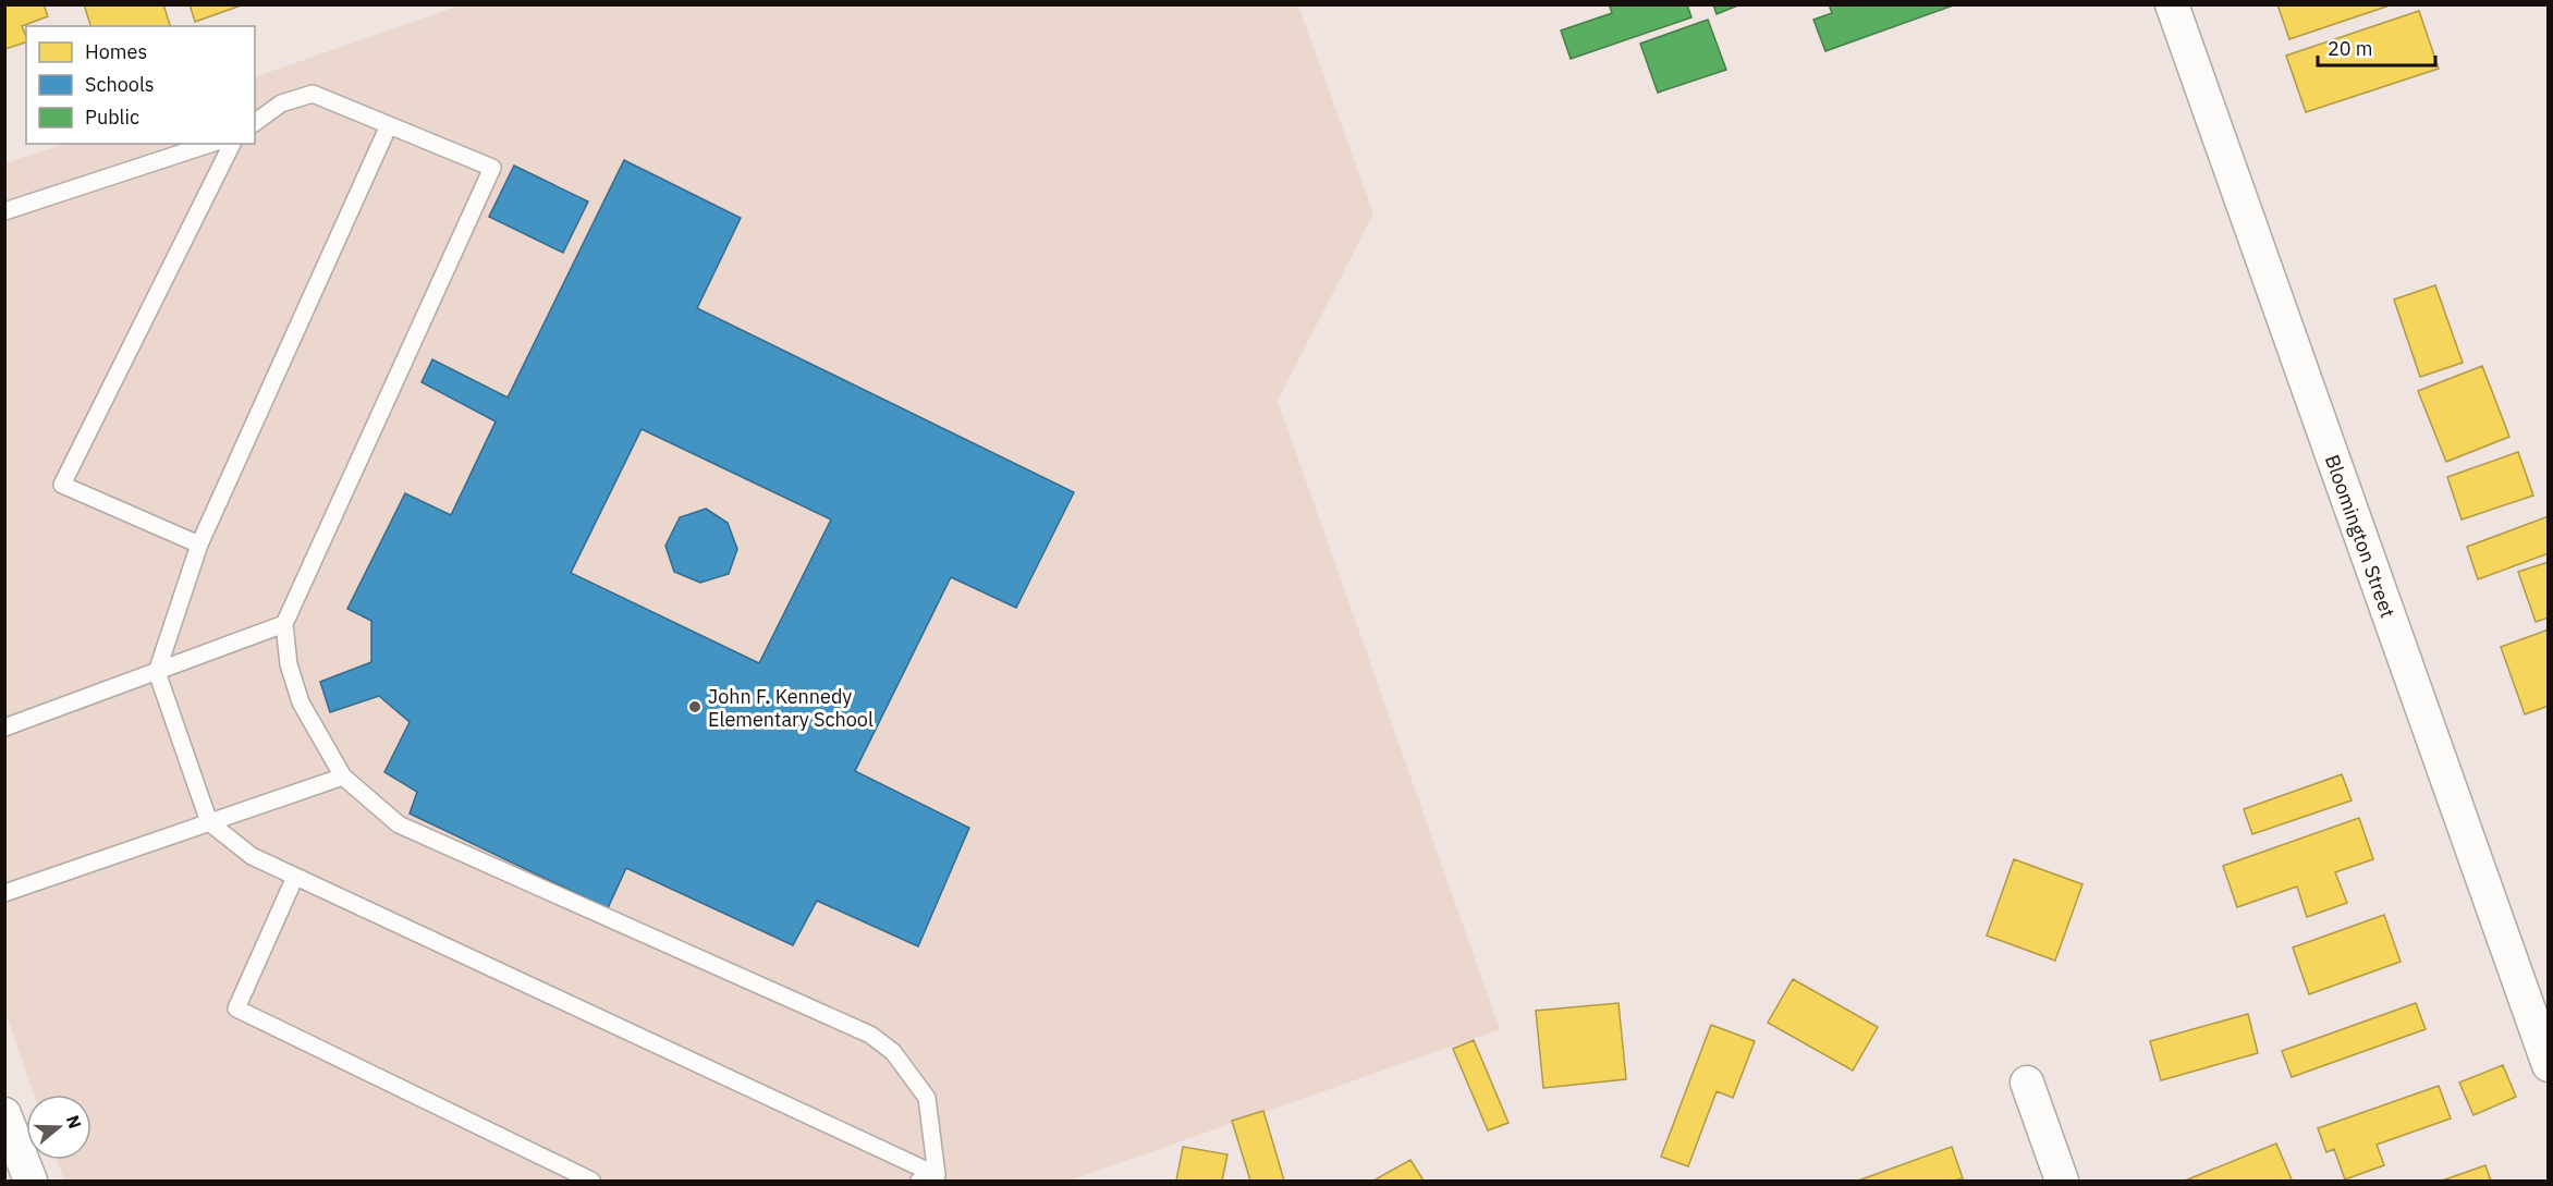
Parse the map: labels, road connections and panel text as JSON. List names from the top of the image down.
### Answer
{
  "streets": {
    "street": ["Bloomington Street"]
  },
  "places": ["John F. Kennedy Elementary School"],
  "legend": ["Homes", "Schools", "Public"],
  "scale_bar": "20 m",
  "north": "right"
}
